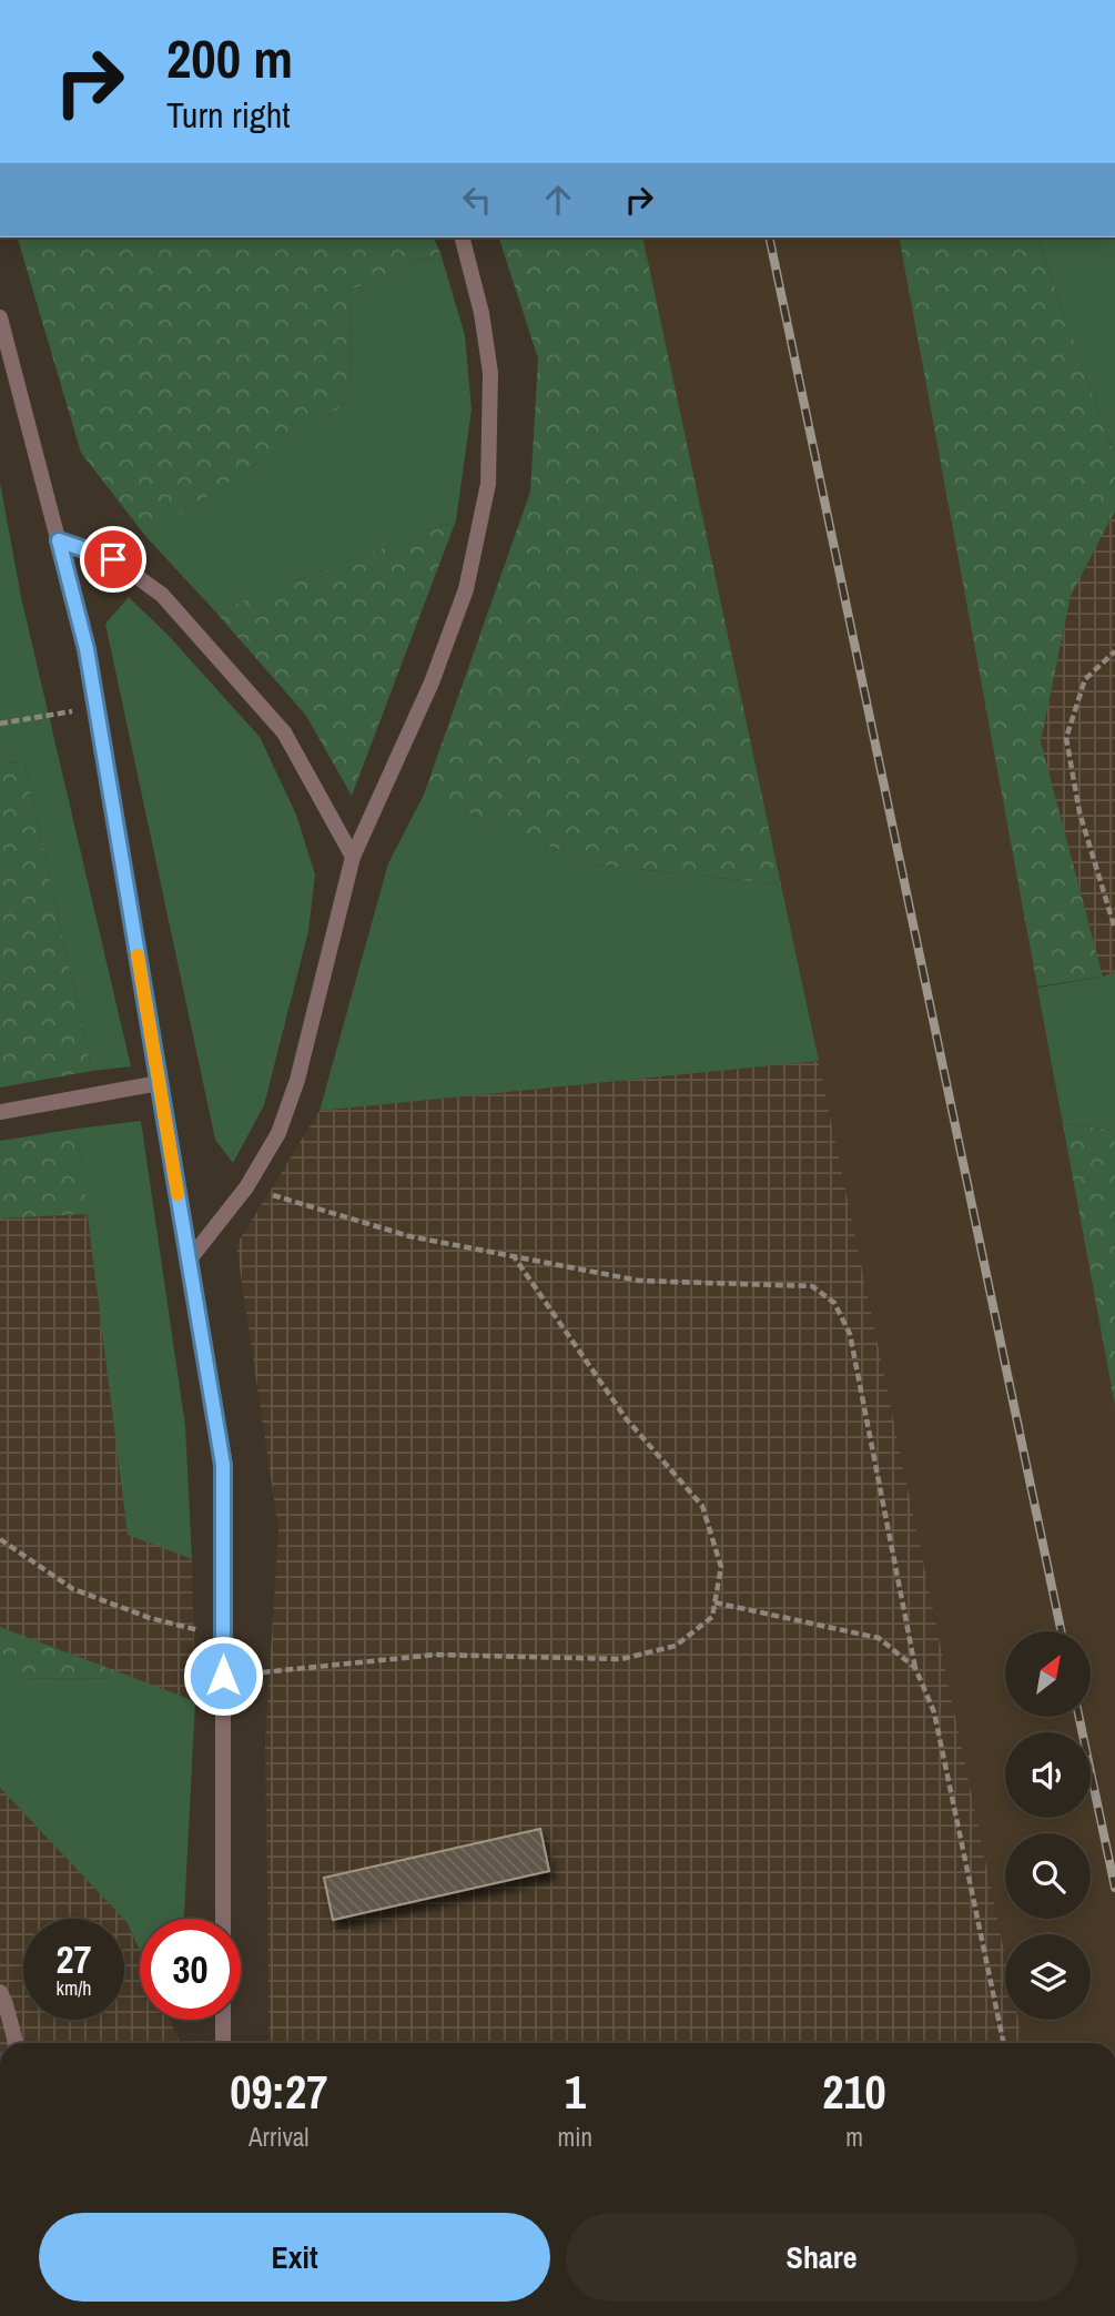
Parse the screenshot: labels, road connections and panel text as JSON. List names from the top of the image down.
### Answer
{
  "north": "top right",
  "page": {
    "turn": ["200 m", "Turn right"],
    "speed": "27 km/h",
    "limit": "30",
    "eta": [
      "09:27",
      "Arrival",
      "1",
      "min",
      "210",
      "m"
    ],
    "buttons": ["Exit", "Share"]
  }
}
